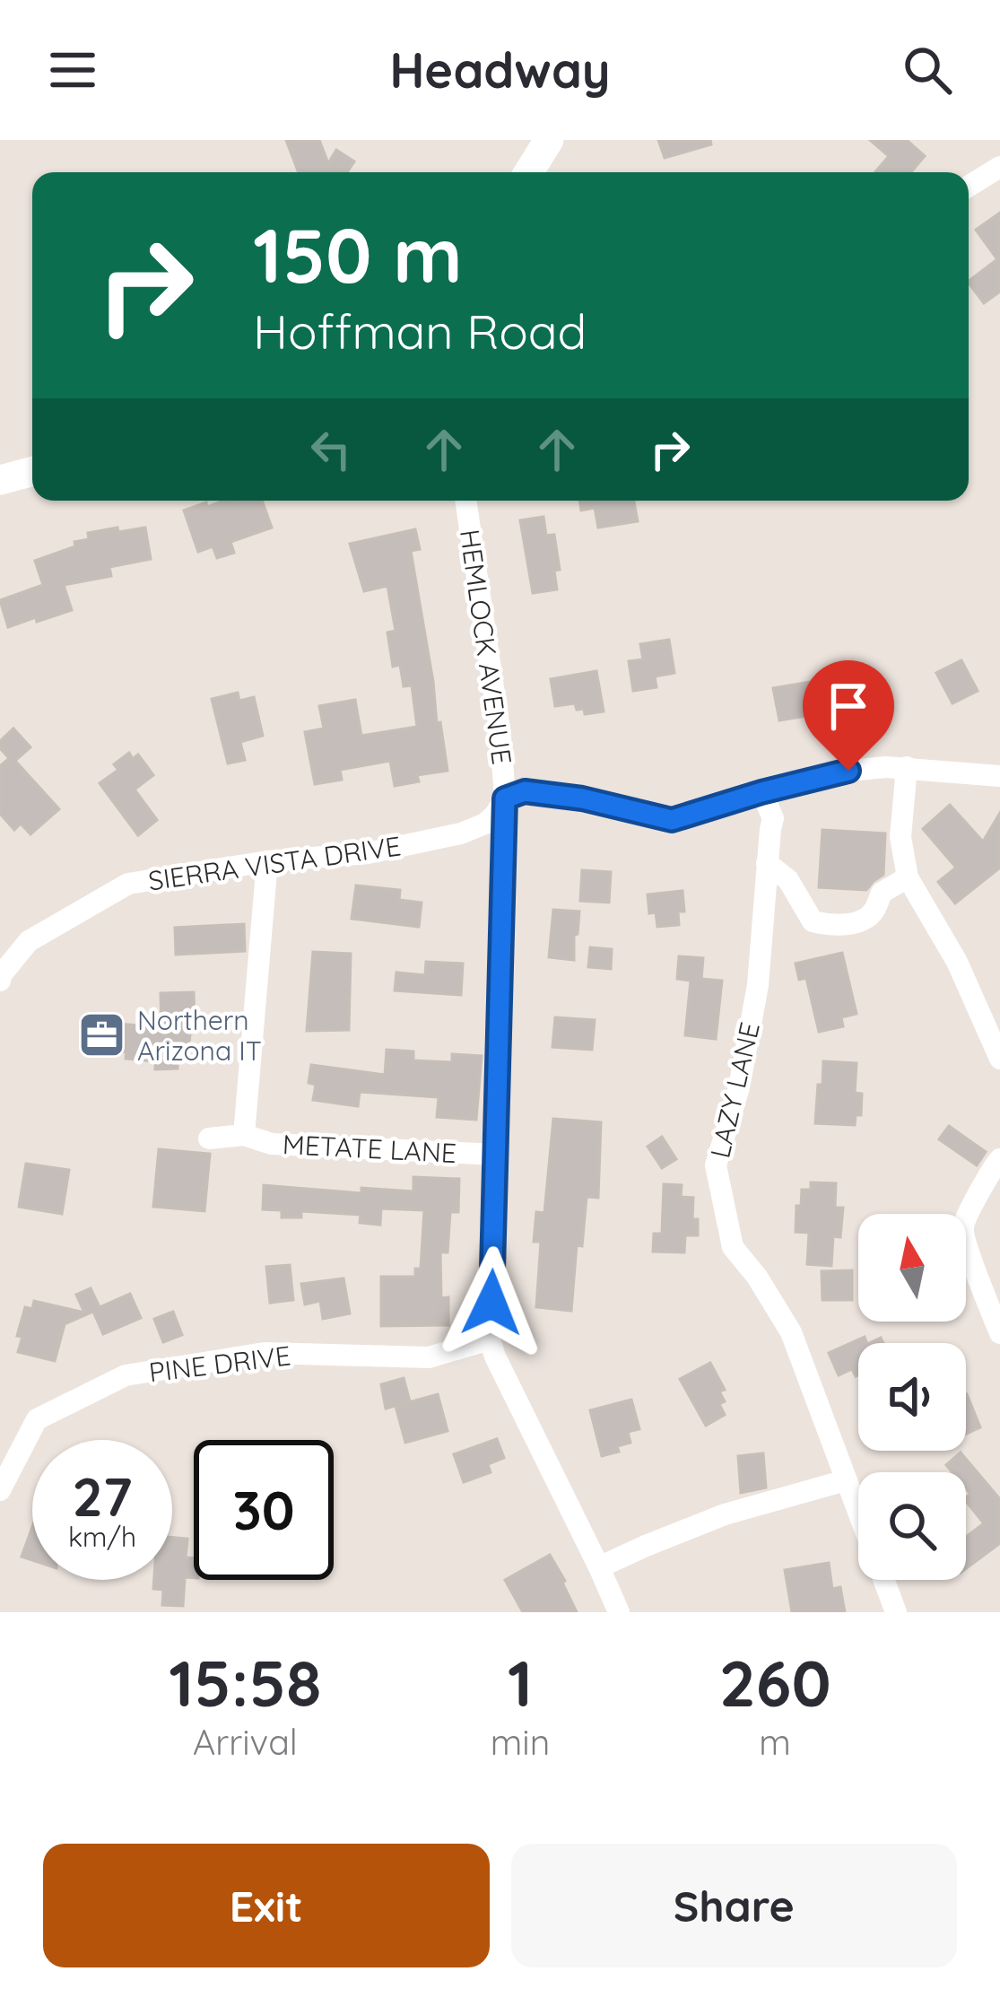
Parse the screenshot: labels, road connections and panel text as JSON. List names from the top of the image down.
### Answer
{
  "streets": {
    "street": [
      "HEMLOCK AVENUE",
      "SIERRA VISTA DRIVE",
      "LAZY LANE",
      "METATE LANE",
      "PINE DRIVE"
    ]
  },
  "crossings": [
    ["HEMLOCK AVENUE", "SIERRA VISTA DRIVE"],
    ["HEMLOCK AVENUE", "METATE LANE"],
    ["HEMLOCK AVENUE", "PINE DRIVE"]
  ],
  "places": {
    "office": ["Northern Arizona IT"]
  },
  "north": "top",
  "page": {
    "header": "Headway",
    "turn": ["150 m", "Hoffman Road"],
    "speed": "27 km/h",
    "limit": "30",
    "eta": [
      "15:58",
      "Arrival",
      "1",
      "min",
      "260",
      "m"
    ],
    "buttons": ["Exit", "Share"]
  }
}
